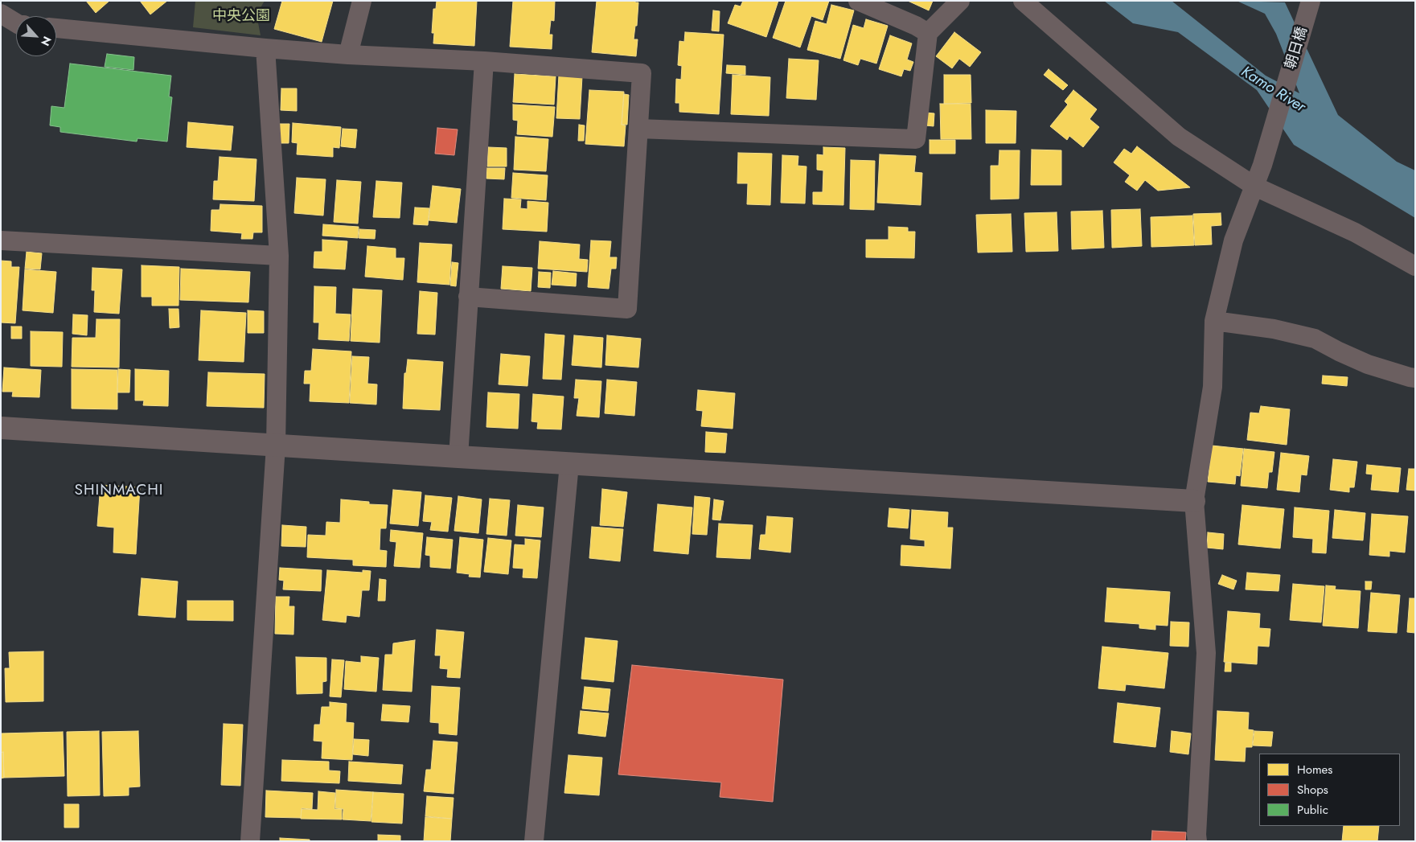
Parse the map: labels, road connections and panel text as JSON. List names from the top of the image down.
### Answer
{
  "streets": {
    "street": ["朝日橋"]
  },
  "districts": ["SHINMACHI"],
  "water": ["Kamo River"],
  "parks": ["中央公園"],
  "legend": ["Homes", "Shops", "Public"],
  "north": "bottom right"
}
